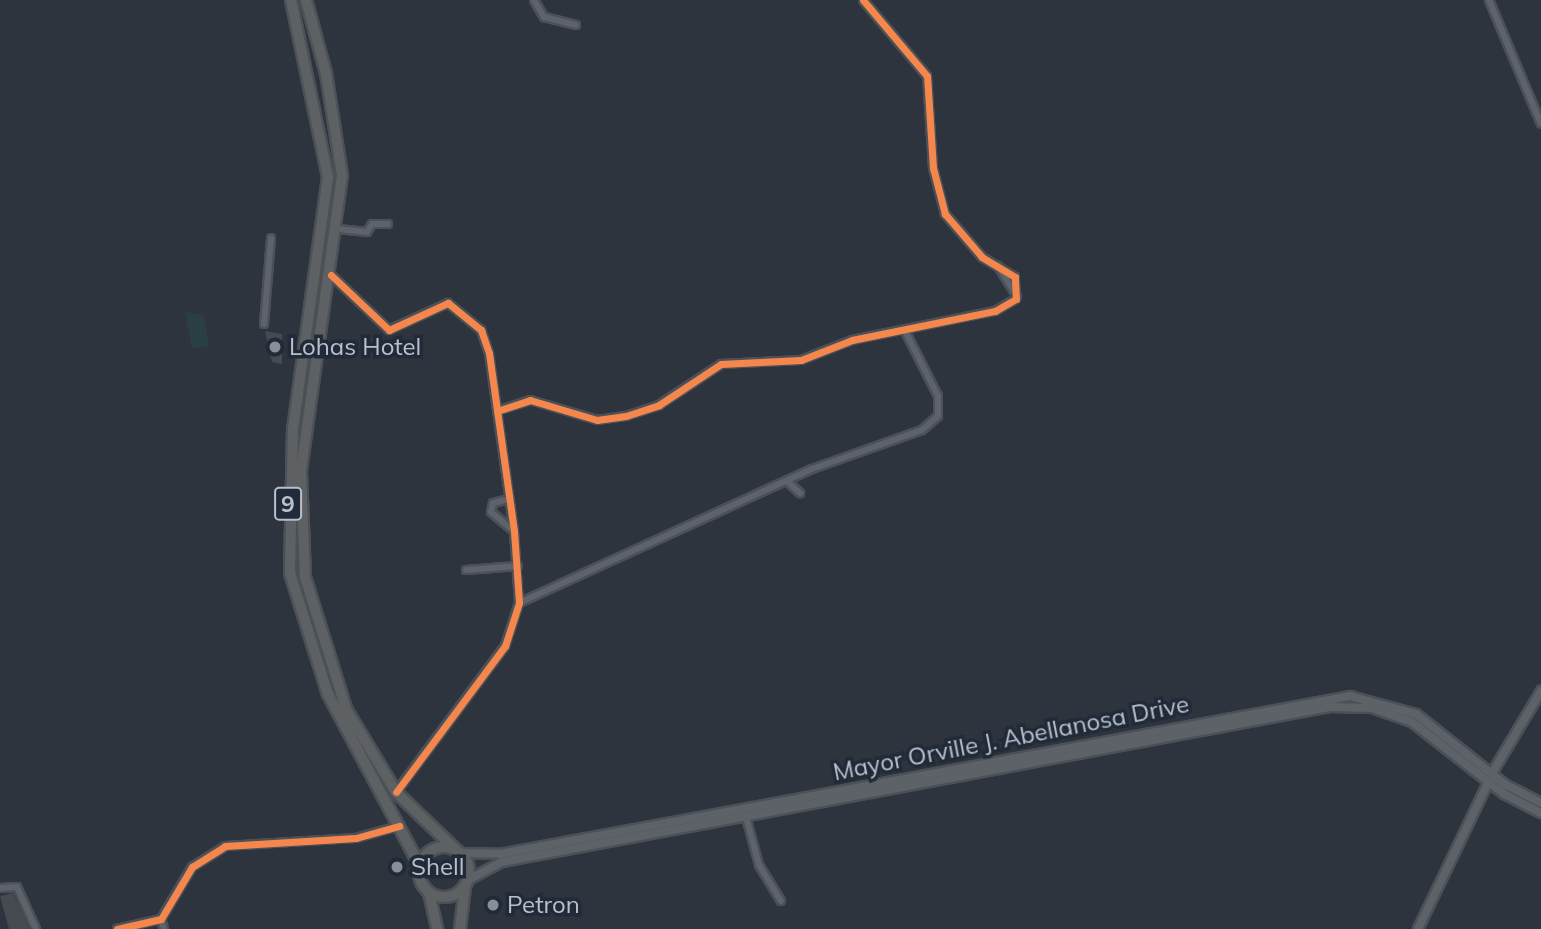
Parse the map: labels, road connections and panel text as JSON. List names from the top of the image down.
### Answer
{
  "streets": {
    "highway": ["9"],
    "main road": ["Mayor Orville J. Abellanosa Drive"]
  },
  "crossings": [
    ["9", "Mayor Orville J. Abellanosa Drive"]
  ],
  "places": ["Lohas Hotel", "Shell", "Petron"]
}
